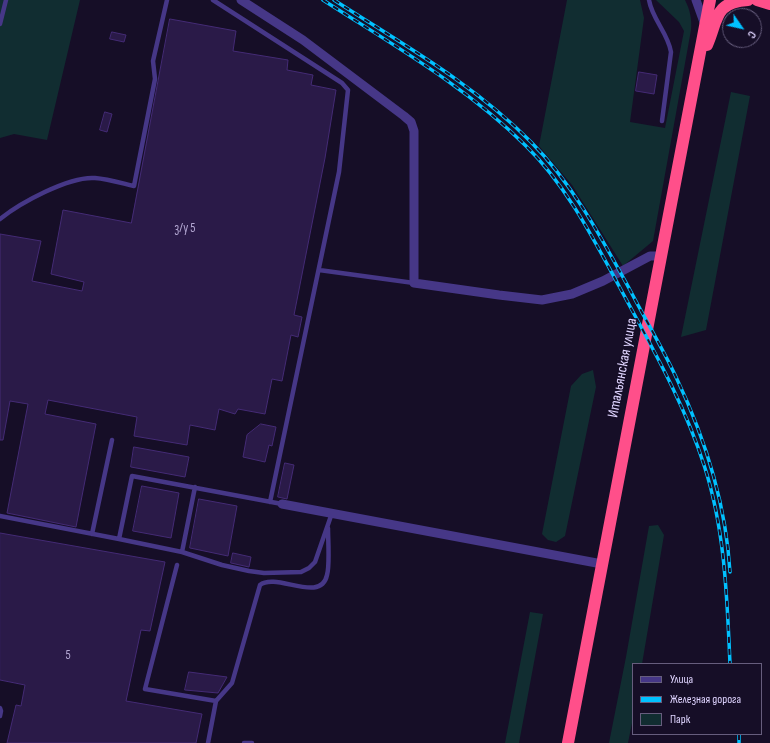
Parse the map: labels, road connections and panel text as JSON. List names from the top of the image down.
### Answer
{
  "streets": {
    "highway": ["Итальянская улица"]
  },
  "house_numbers": ["з/у 5", "5"],
  "legend": ["Улица", "Железная дорога", "Парк"],
  "north": "bottom right"
}
